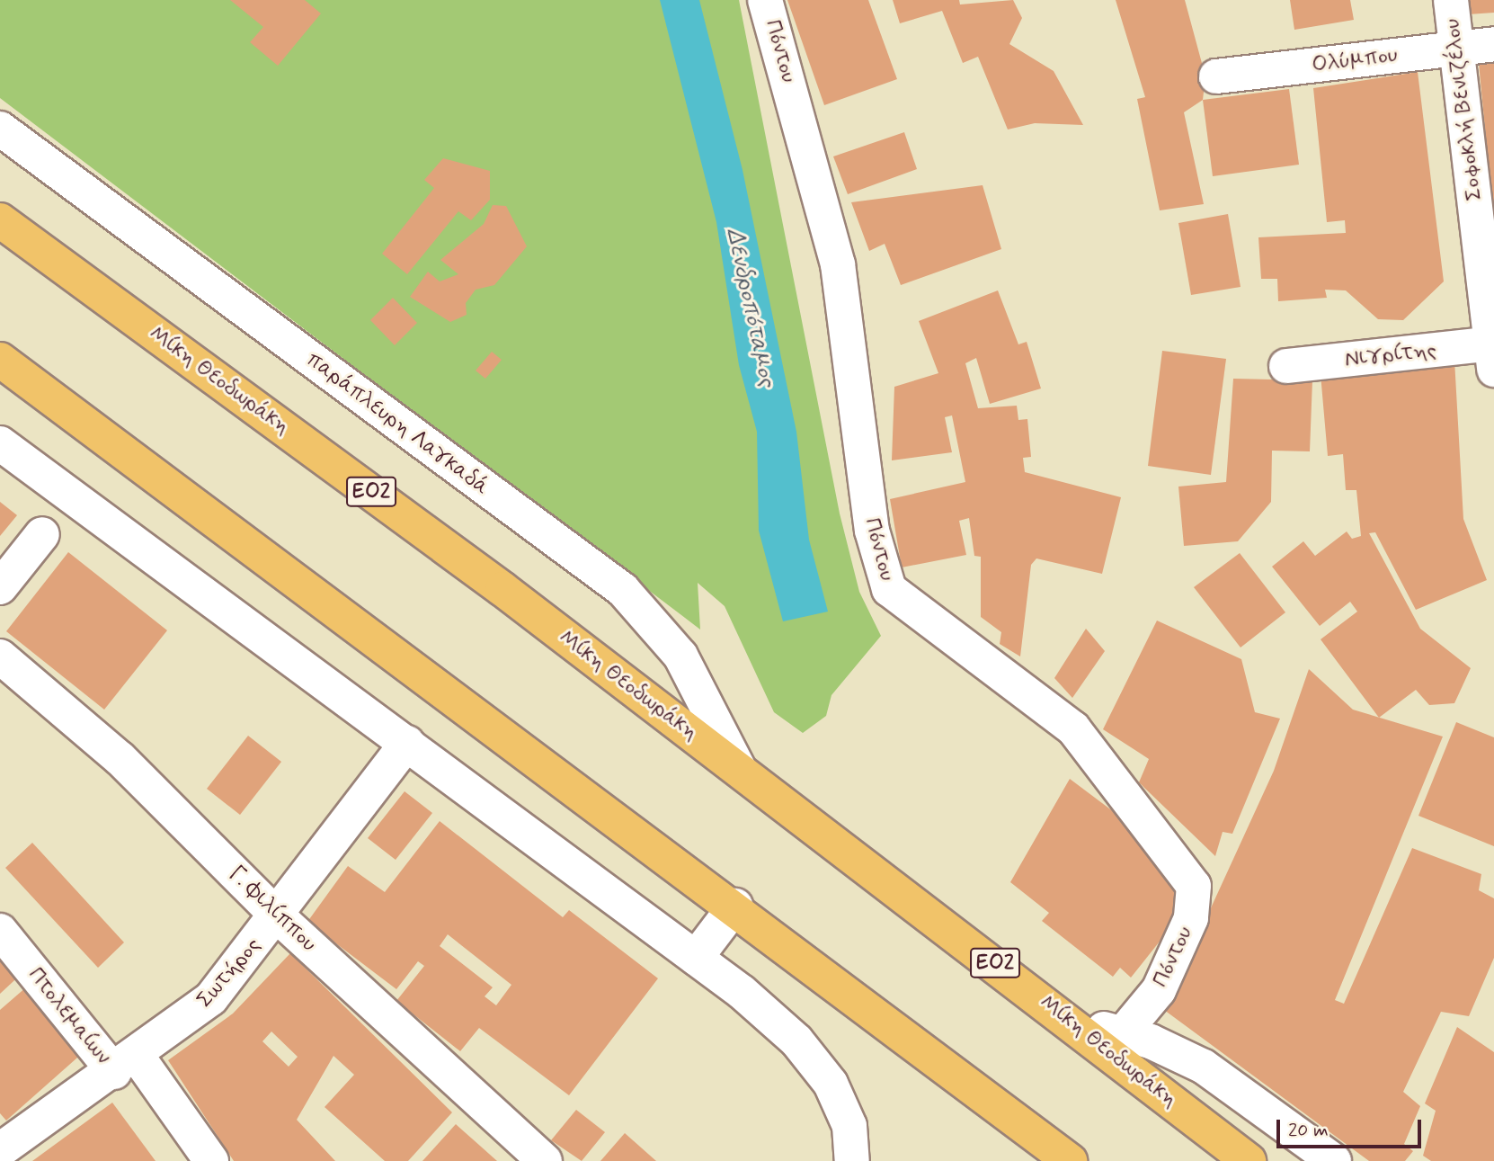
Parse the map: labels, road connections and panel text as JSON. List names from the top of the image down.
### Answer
{
  "streets": {
    "highway": ["Μίκη Θεοδωράκη", "ΕΟ2"],
    "street": [
      "Πόντου",
      "Ολύμπου",
      "Σοφοκλή Βενιζέλου",
      "Νιγρίτης",
      "παράπλευρη Λαγκαδά",
      "Γ. Φιλίππου",
      "Σωτήρος",
      "Πτολεμαίων"
    ]
  },
  "crossings": [
    ["Ολύμπου", "Σοφοκλή Βενιζέλου"],
    ["Σοφοκλή Βενιζέλου", "Νιγρίτης"],
    ["Μίκη Θεοδωράκη", "παράπλευρη Λαγκαδά"],
    ["Γ. Φιλίππου", "Σωτήρος"],
    ["Σωτήρος", "Πτολεμαίων"]
  ],
  "water": ["Δενδροπόταμος"],
  "scale_bar": "20 m"
}
